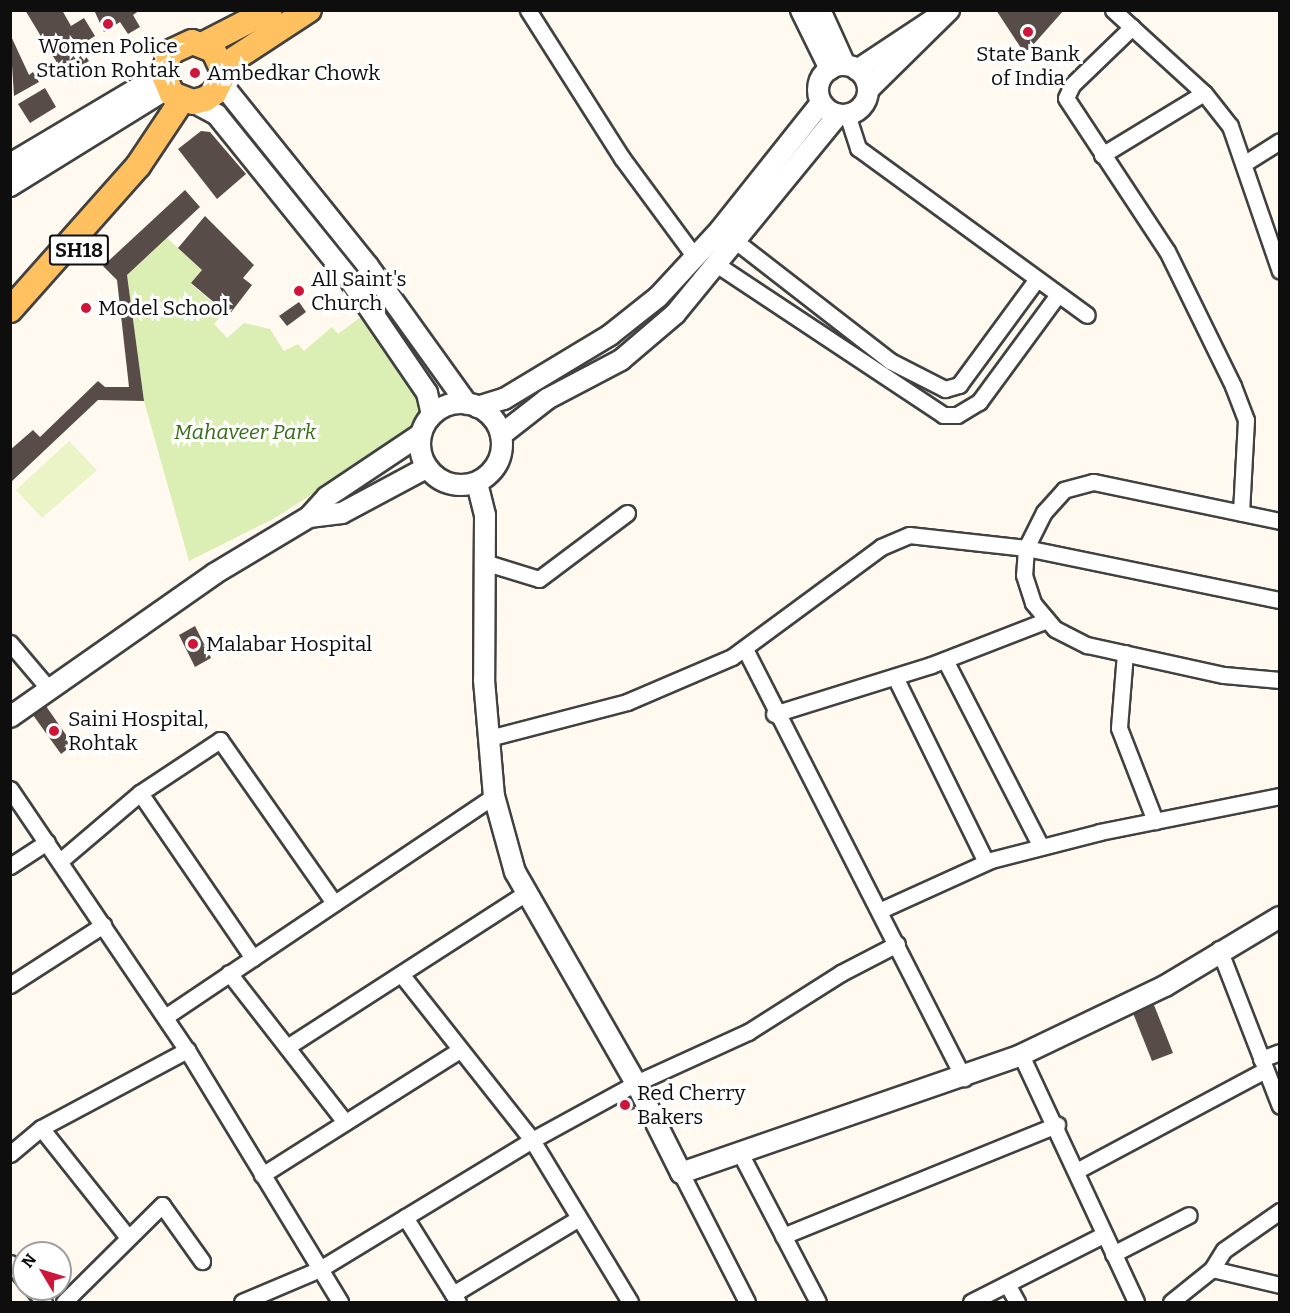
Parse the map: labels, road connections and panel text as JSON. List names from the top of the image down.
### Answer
{
  "streets": {
    "main road": ["SH18"]
  },
  "parks": ["Mahaveer Park"],
  "places": [
    "Women Police Station Rohtak",
    "State Bank of India",
    "Ambedkar Chowk",
    "All Saint's Church",
    "Model School",
    "Malabar Hospital",
    "Saini Hospital, Rohtak",
    "Red Cherry Bakers"
  ],
  "north": "top left"
}
